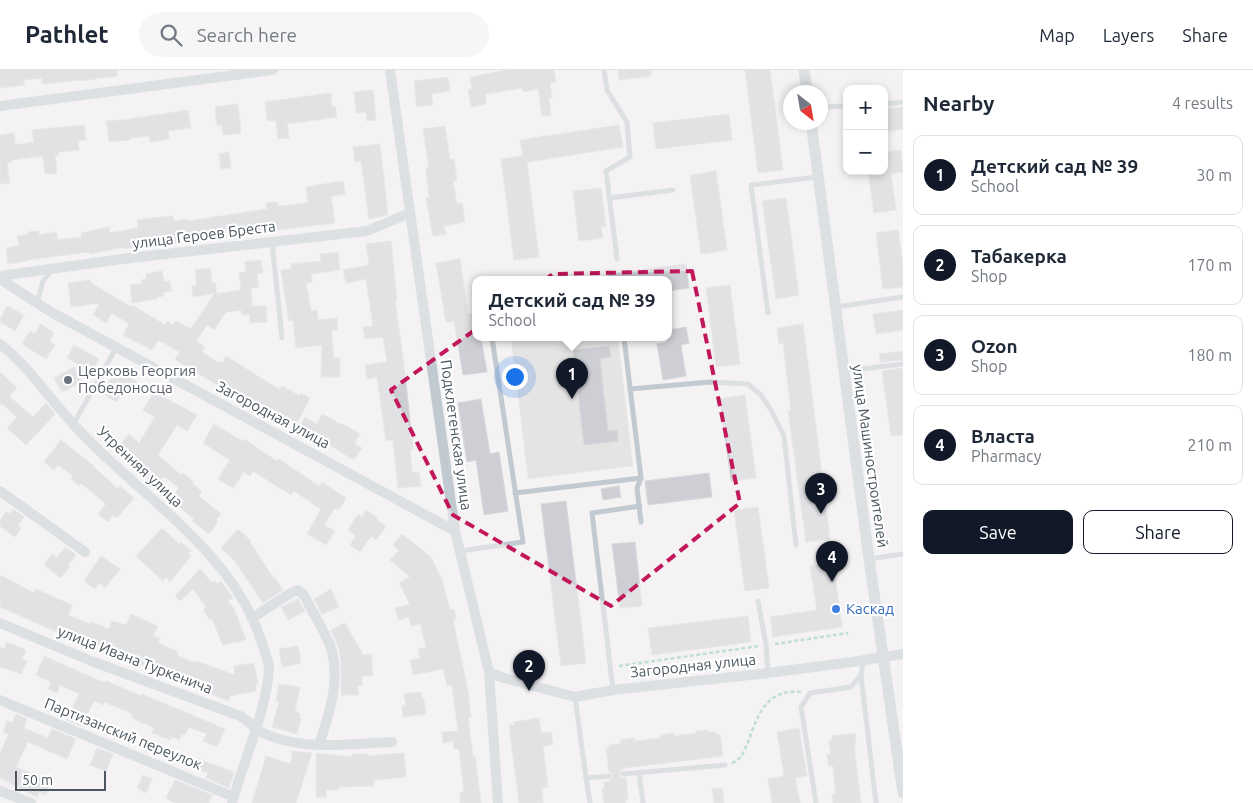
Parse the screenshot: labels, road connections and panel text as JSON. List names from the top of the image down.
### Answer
{
  "streets": {
    "street": [
      "улица Героев Бреста",
      "Загородная улица",
      "Подклетенская улица",
      "улица Машиностроителей",
      "Утренняя улица",
      "улица Ивана Туркенича",
      "Партизанский переулок"
    ]
  },
  "crossings": [
    ["улица Героев Бреста", "Загородная улица"],
    ["улица Героев Бреста", "Подклетенская улица"],
    ["Загородная улица", "Подклетенская улица"],
    ["Загородная улица", "улица Машиностроителей"],
    ["Утренняя улица", "улица Ивана Туркенича"],
    ["Утренняя улица", "Партизанский переулок"]
  ],
  "places": ["Церковь Георгия Победоносца", "Каскад"],
  "scale_bar": "50 m",
  "north": "bottom right",
  "page": {
    "header": "Pathlet",
    "search": "Search here",
    "nav": ["Map", "Layers", "Share"],
    "heading": ["Nearby", "4 results"],
    "map_buttons": ["+", "−"],
    "list": [
      {
        "mark": "1",
        "name": "Детский сад № 39",
        "note": "School",
        "value": "30 m"
      },
      {
        "mark": "2",
        "name": "Табакерка",
        "note": "Shop",
        "value": "170 m"
      },
      {
        "mark": "3",
        "name": "Ozon",
        "note": "Shop",
        "value": "180 m"
      },
      {
        "mark": "4",
        "name": "Власта",
        "note": "Pharmacy",
        "value": "210 m"
      }
    ],
    "popup": ["Детский сад № 39", "School"],
    "pins": [
      "1",
      "3",
      "4",
      "2"
    ],
    "buttons": ["Save", "Share"],
    "scale": "50 m"
  }
}
